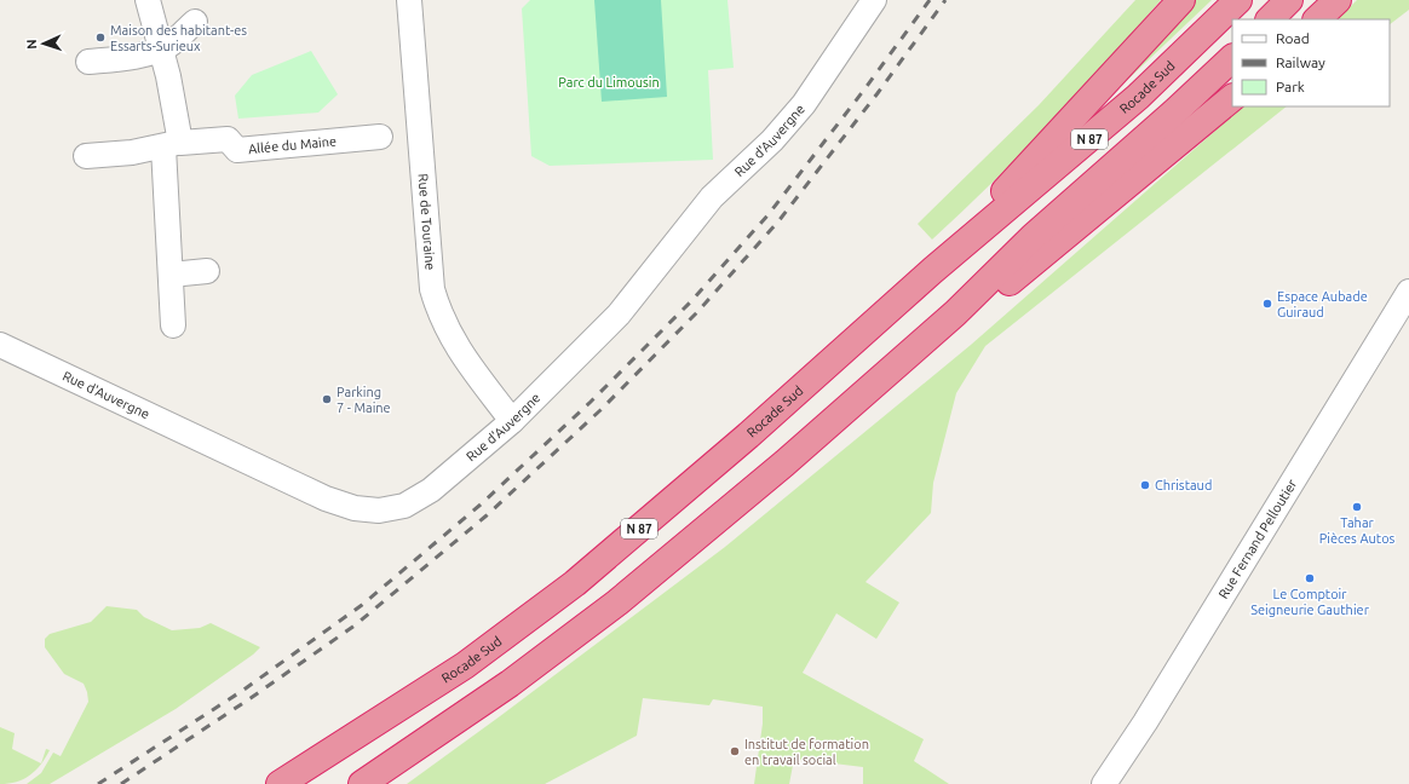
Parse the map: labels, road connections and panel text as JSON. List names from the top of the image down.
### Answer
{
  "streets": {
    "highway": ["Rocade Sud", "N 87"],
    "street": [
      "Rue d'Auvergne",
      "Allée du Maine",
      "Rue de Touraine",
      "Rue Fernand Pelloutier"
    ]
  },
  "crossings": [
    ["Rue d'Auvergne", "Rue de Touraine"]
  ],
  "parks": ["Parc du Limousin"],
  "places": [
    "Maison des habitant-es Essarts-Surieux",
    "Espace Aubade Guiraud",
    "Parking 7 - Maine",
    "Christaud",
    "Tahar Pièces Autos",
    "Le Comptoir Seigneurie Gauthier",
    "Institut de formation en travail social"
  ],
  "legend": ["Road", "Railway", "Park"],
  "north": "left"
}
